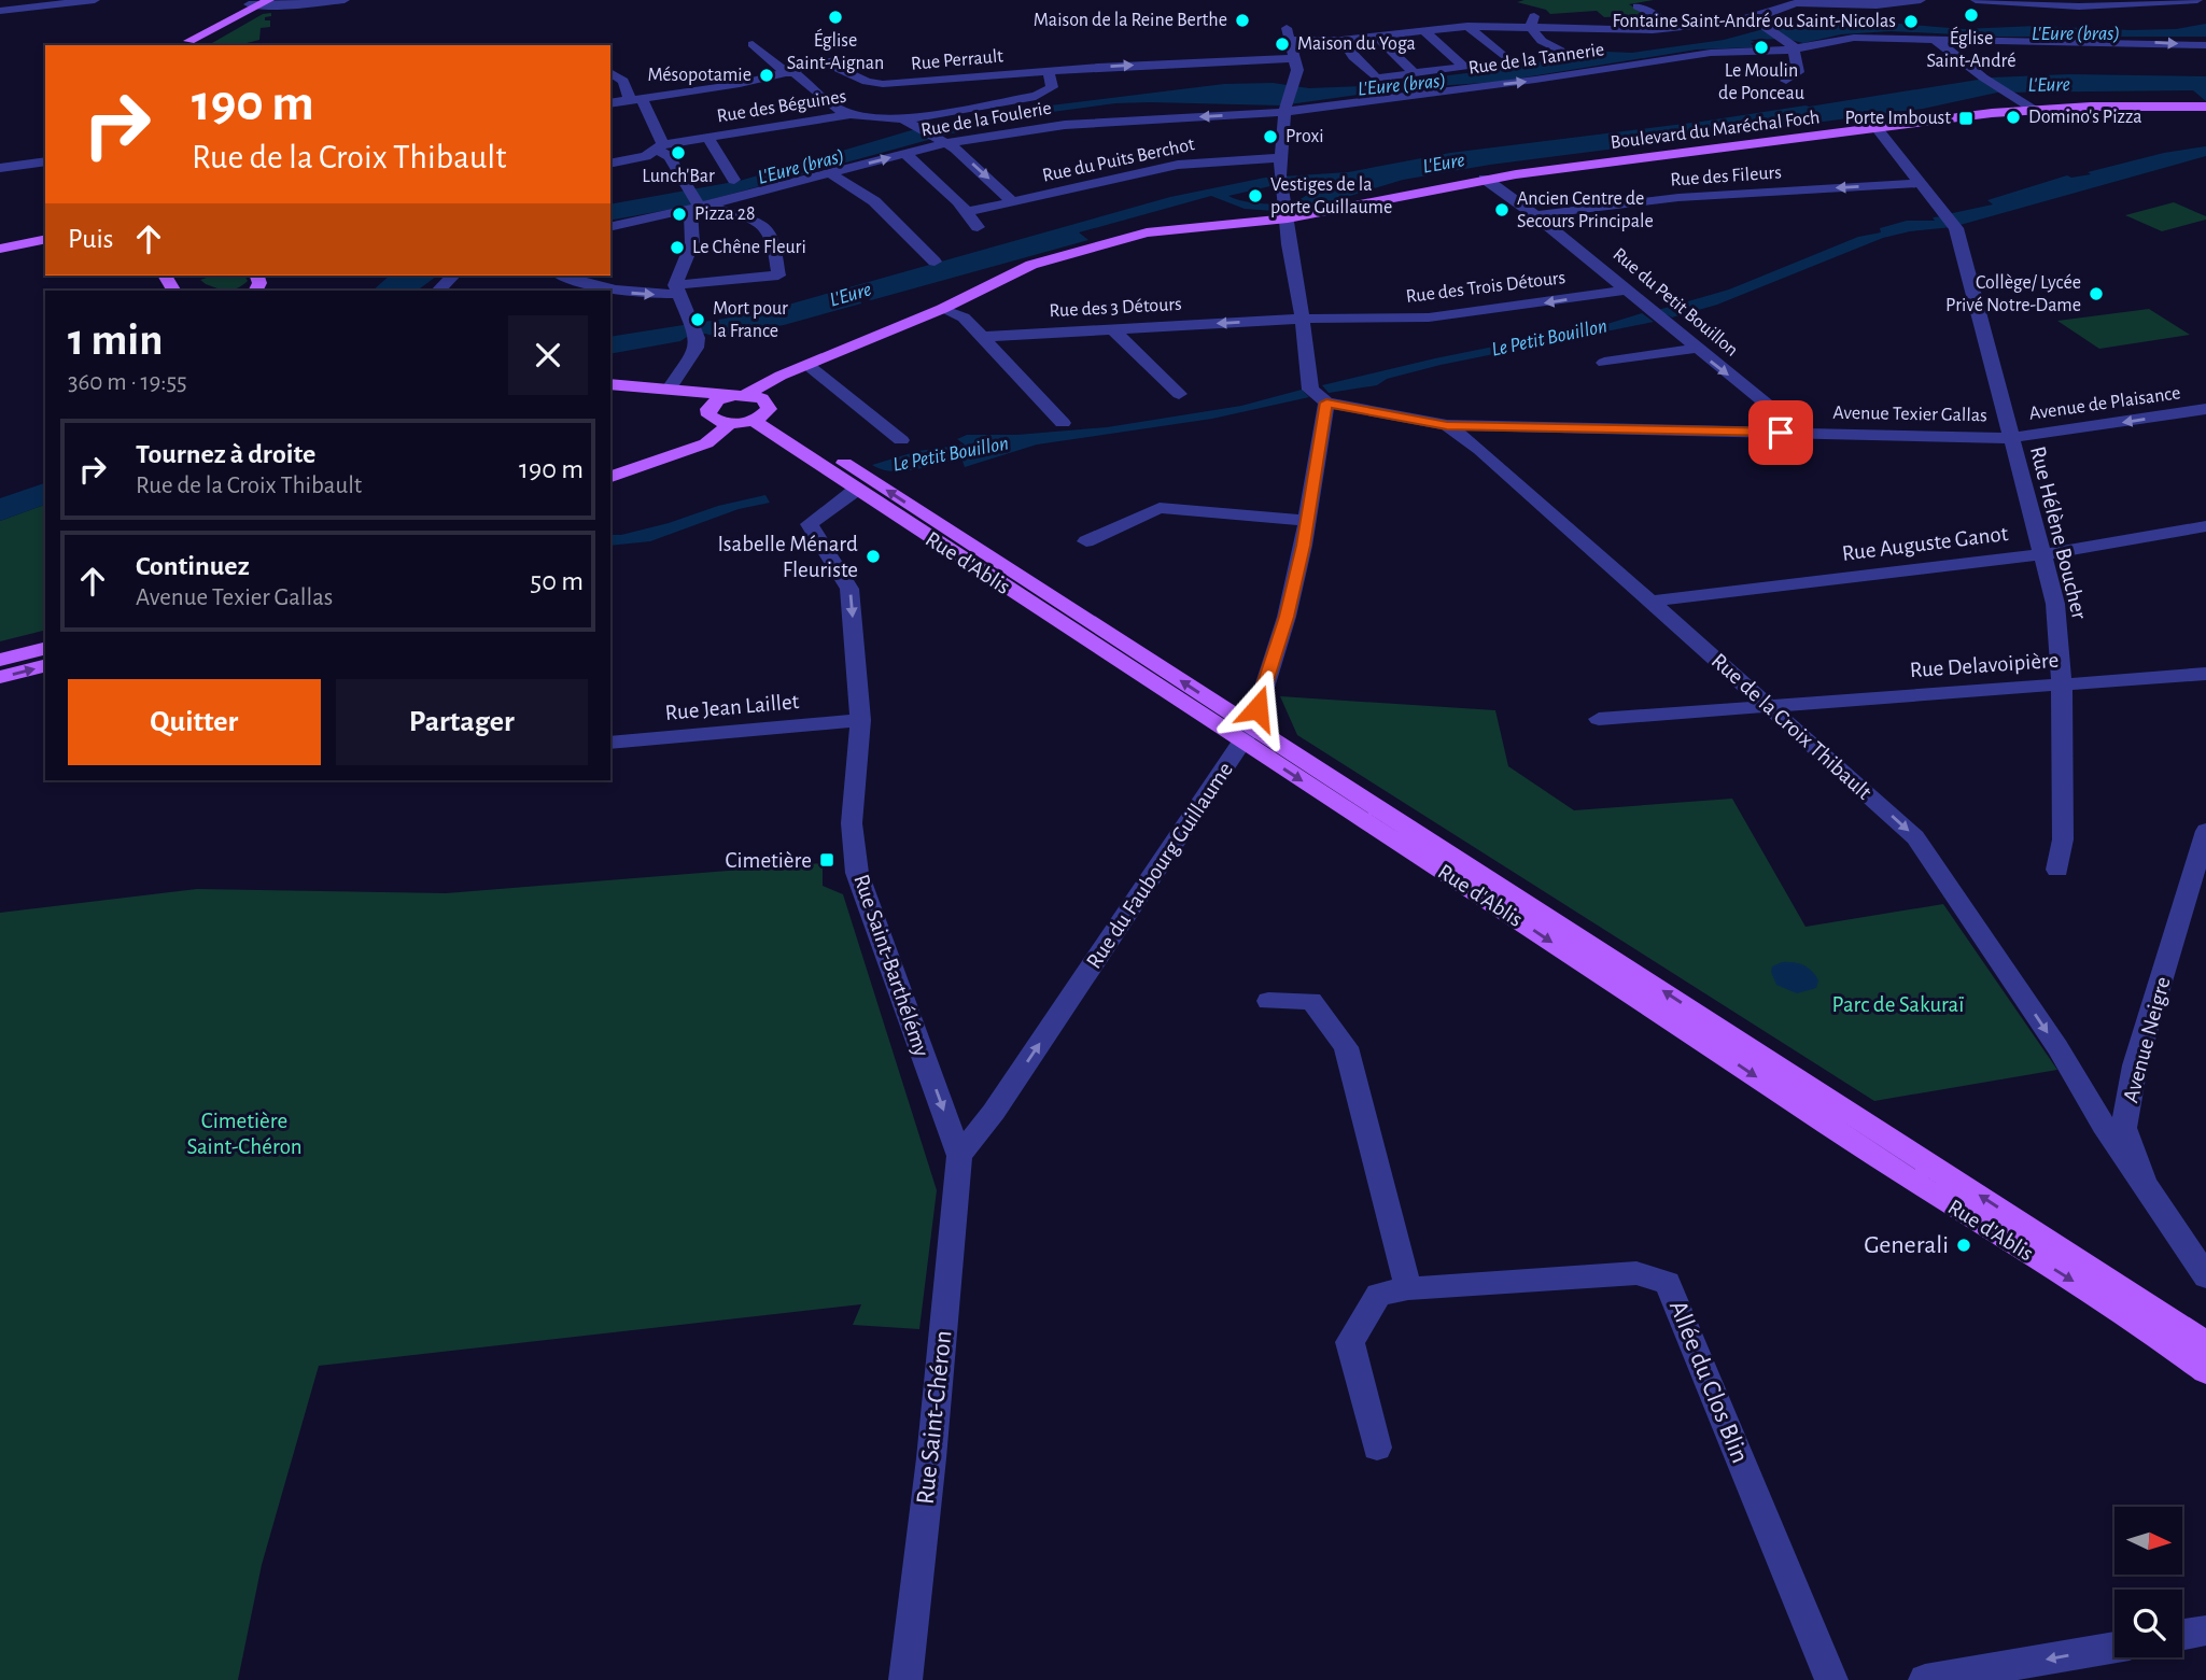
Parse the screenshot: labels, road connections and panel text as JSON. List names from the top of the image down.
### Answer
{
  "streets": {
    "main road": ["Boulevard du Maréchal Foch", "Rue d'Ablis"],
    "street": [
      "Rue de la Tannerie",
      "Rue Perrault",
      "Rue des Béguines",
      "Rue de la Foulerie",
      "Rue du Puits Berchot",
      "Rue des Fileurs",
      "Rue des Trois Détours",
      "Rue du Petit Bouillon",
      "Rue des 3 Détours",
      "Avenue de Plaisance",
      "Avenue Texier Gallas",
      "Rue Hélène Boucher",
      "Rue Auguste Ganot",
      "Rue Delavoipière",
      "Rue Jean Laillet",
      "Rue de la Croix Thibault",
      "Rue du Faubourg Guillaume",
      "Rue Saint-Barthélémy",
      "Avenue Neigre",
      "Allée du Clos Blin",
      "Rue Saint-Chéron"
    ]
  },
  "crossings": [
    ["Rue de la Tannerie", "Rue de la Foulerie"],
    ["Rue de la Tannerie", "Rue du Faubourg Guillaume"],
    ["Rue Perrault", "Rue du Faubourg Guillaume"],
    ["Rue des Béguines", "Rue de la Foulerie"],
    ["Rue des Béguines", "Rue du Puits Berchot"],
    ["Rue de la Foulerie", "Rue du Faubourg Guillaume"],
    ["Boulevard du Maréchal Foch", "Rue du Petit Bouillon"],
    ["Boulevard du Maréchal Foch", "Rue du Faubourg Guillaume"],
    ["Rue du Puits Berchot", "Rue du Faubourg Guillaume"],
    ["Rue des Fileurs", "Rue du Petit Bouillon"],
    ["Rue des Fileurs", "Rue Hélène Boucher"],
    ["Rue des Trois Détours", "Rue du Petit Bouillon"],
    ["Rue des Trois Détours", "Rue des 3 Détours"],
    ["Rue des Trois Détours", "Rue du Faubourg Guillaume"],
    ["Rue du Petit Bouillon", "Avenue Texier Gallas"],
    ["Rue des 3 Détours", "Rue du Faubourg Guillaume"],
    ["Avenue de Plaisance", "Avenue Texier Gallas"],
    ["Avenue de Plaisance", "Rue Hélène Boucher"],
    ["Avenue Texier Gallas", "Rue Hélène Boucher"],
    ["Avenue Texier Gallas", "Rue de la Croix Thibault"],
    ["Rue Hélène Boucher", "Rue Auguste Ganot"],
    ["Rue Hélène Boucher", "Rue Delavoipière"],
    ["Rue Auguste Ganot", "Rue de la Croix Thibault"],
    ["Rue d'Ablis", "Rue du Faubourg Guillaume"],
    ["Rue d'Ablis", "Rue Saint-Barthélémy"],
    ["Rue Delavoipière", "Rue de la Croix Thibault"],
    ["Rue Jean Laillet", "Rue Saint-Barthélémy"],
    ["Rue de la Croix Thibault", "Rue du Faubourg Guillaume"],
    ["Rue de la Croix Thibault", "Avenue Neigre"],
    ["Rue du Faubourg Guillaume", "Rue Saint-Barthélémy"],
    ["Rue du Faubourg Guillaume", "Rue Saint-Chéron"],
    ["Rue Saint-Barthélémy", "Rue Saint-Chéron"]
  ],
  "one_way": [
    "Rue Perrault",
    "Rue des Trois Détours",
    "Avenue de Plaisance",
    "Rue de la Croix Thibault",
    "Rue du Faubourg Guillaume",
    "Rue Saint-Barthélémy"
  ],
  "water": ["L'Eure (bras)", "L'Eure", "Le Petit Bouillon"],
  "parks": ["Parc de Sakuraï", "Cimetière Saint-Chéron"],
  "places": {
    "other": [
      "Église Saint-André",
      "Église Saint-Aignan",
      "Maison de la Reine Berthe",
      "Fontaine Saint-André ou Saint-Nicolas",
      "Maison du Yoga",
      "Le Moulin de Ponceau",
      "Mésopotamie",
      "Domino's Pizza",
      "Proxi",
      "Lunch'Bar",
      "Vestiges de la porte Guillaume",
      "Ancien Centre de Secours Principale",
      "Pizza 28",
      "Le Chêne Fleuri",
      "Collège/ Lycée Privé Notre-Dame",
      "Mort pour la France",
      "Isabelle Ménard Fleuriste",
      "Generali"
    ],
    "transit": ["Porte Imboust", "Cimetière"]
  },
  "north": "right",
  "page": {
    "turn": ["190 m", "Rue de la Croix Thibault"],
    "then": "Puis",
    "heading": ["1 min", "360 m · 19:55"],
    "list": [
      {
        "name": "Tournez à droite",
        "note": "Rue de la Croix Thibault",
        "value": "190 m"
      },
      {
        "name": "Continuez",
        "note": "Avenue Texier Gallas",
        "value": "50 m"
      }
    ],
    "buttons": ["Quitter", "Partager"]
  }
}
